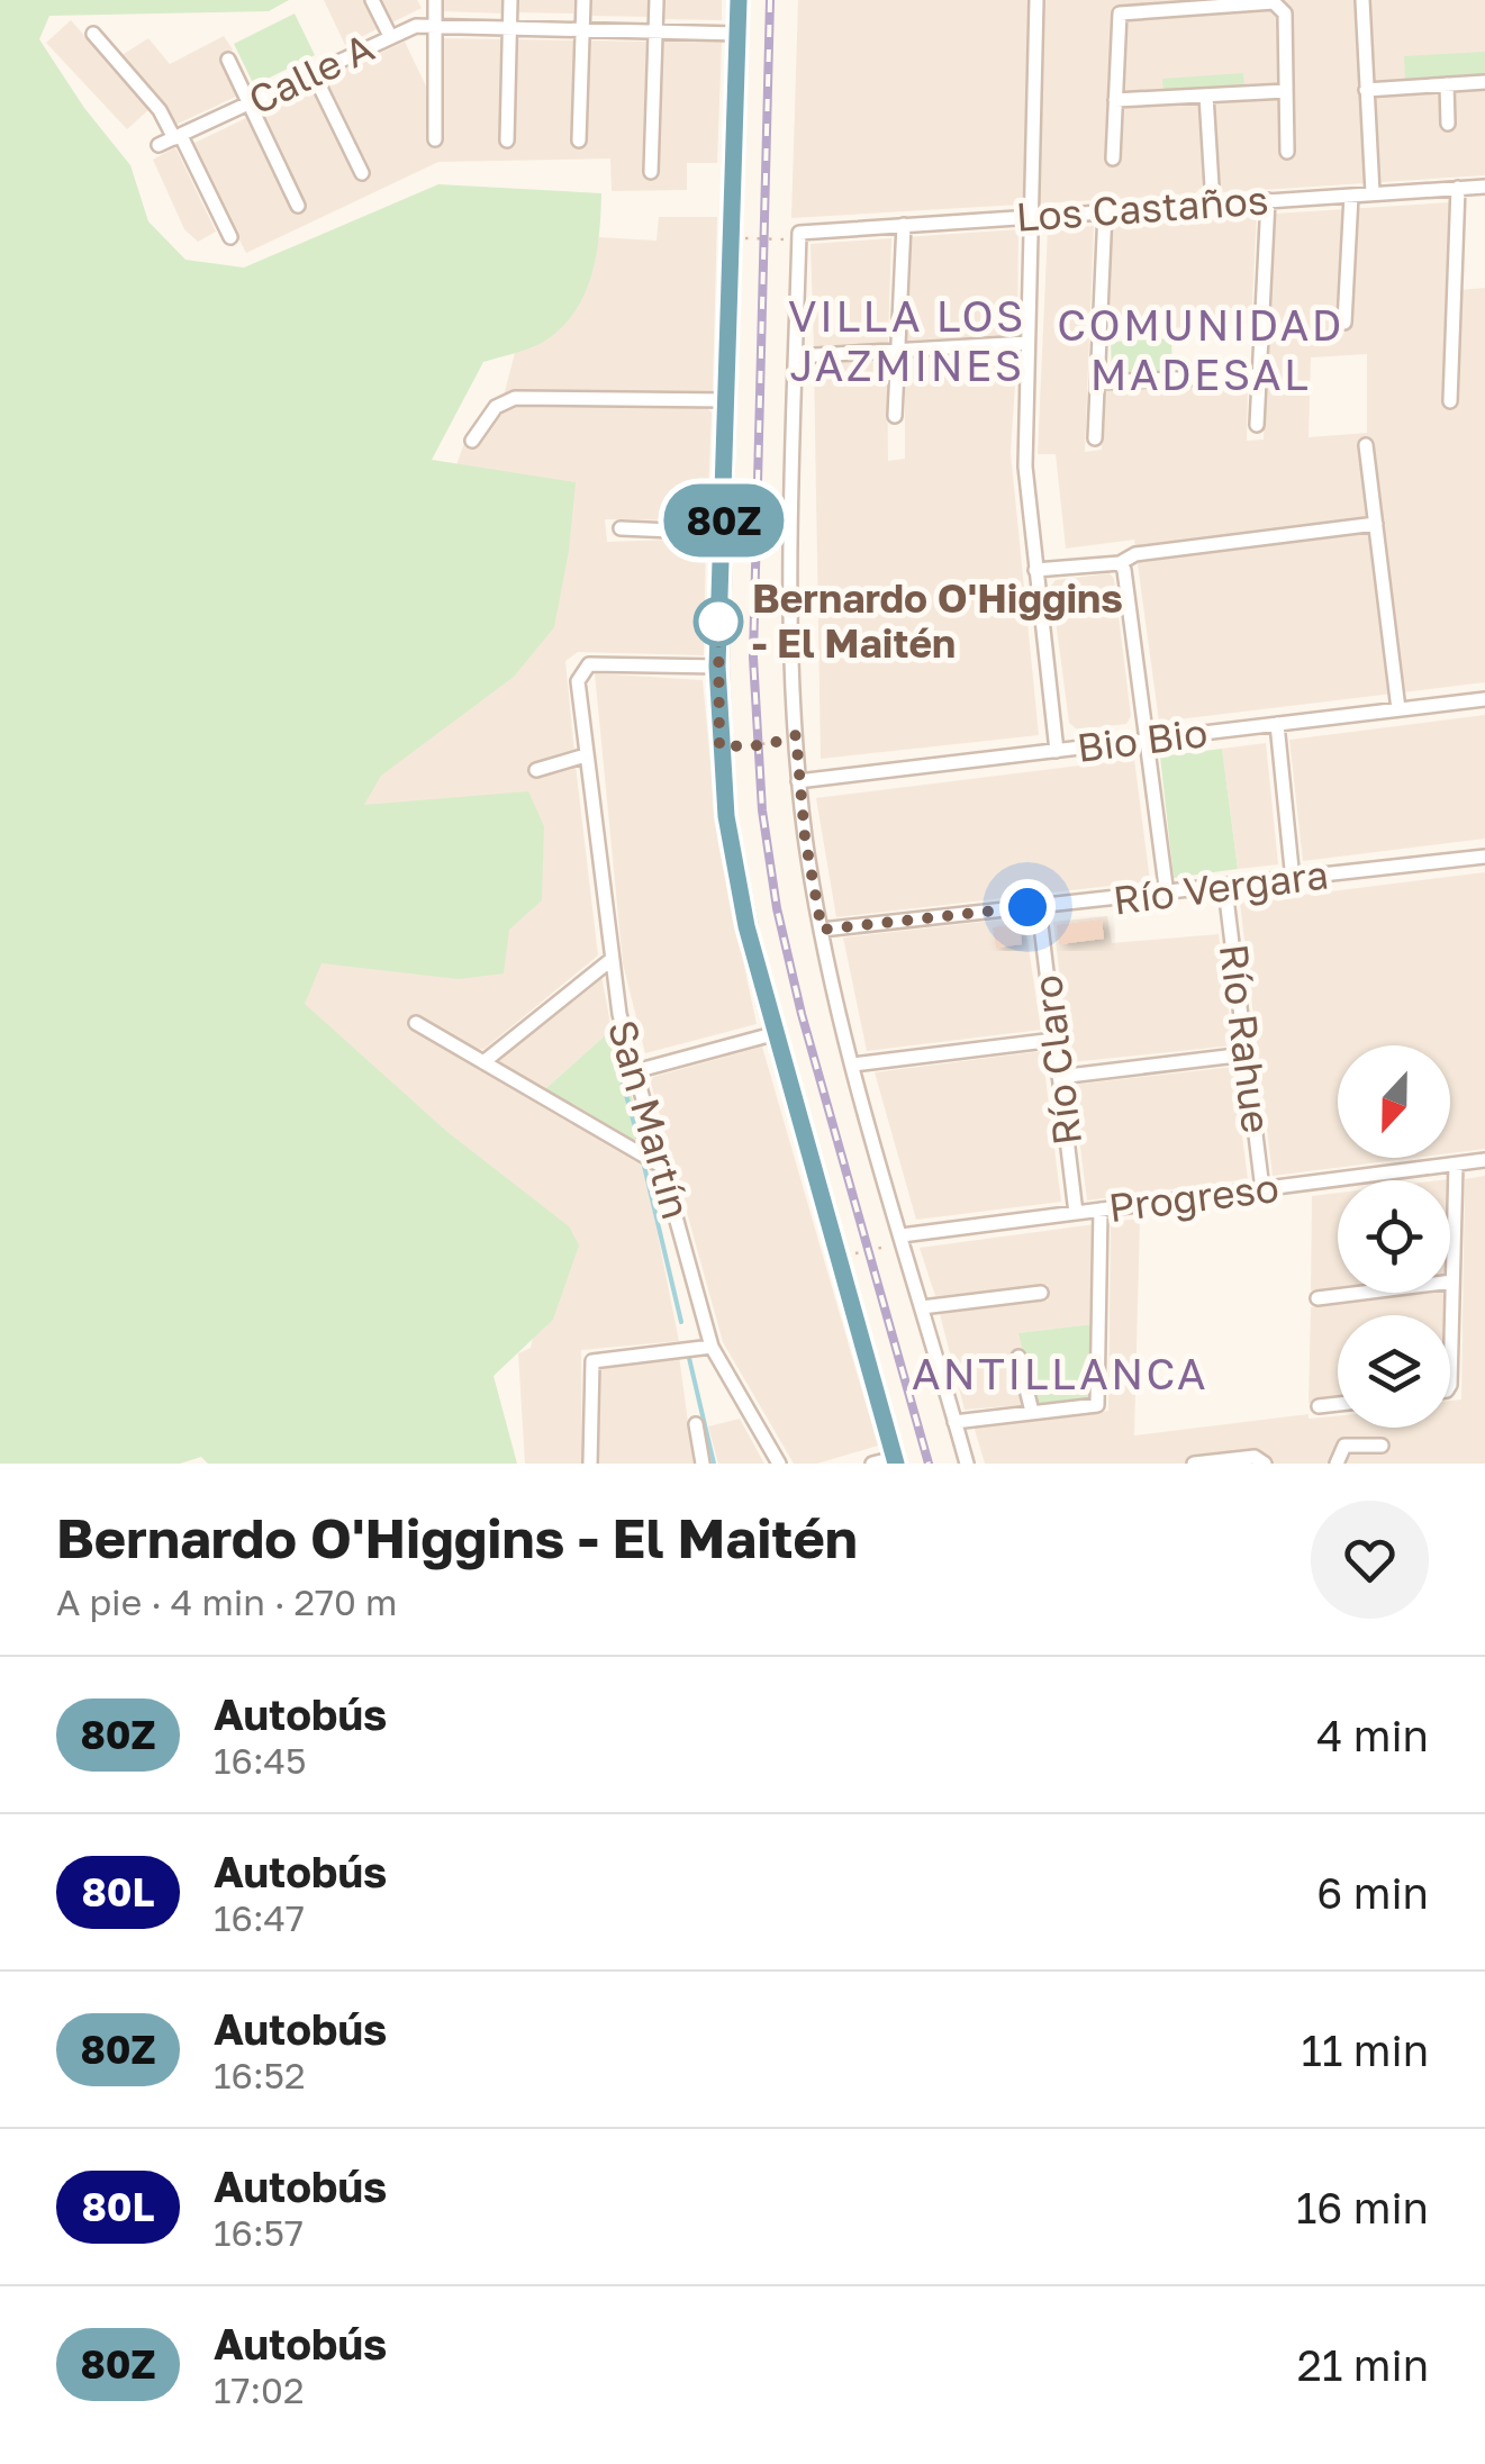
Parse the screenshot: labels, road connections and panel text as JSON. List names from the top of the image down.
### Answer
{
  "streets": {
    "street": [
      "Calle A",
      "Los Castaños",
      "Bio Bio",
      "Río Vergara",
      "Río Rahue",
      "Río Claro",
      "San Martín",
      "Progreso"
    ]
  },
  "crossings": [
    ["Río Vergara", "Río Rahue"],
    ["Río Vergara", "Río Claro"],
    ["Río Rahue", "Progreso"],
    ["Río Claro", "Progreso"]
  ],
  "districts": ["VILLA LOS JAZMINES", "COMUNIDAD MADESAL", "ANTILLANCA"],
  "places": ["Bernardo O'Higgins - El Maitén"],
  "lines": ["bus line 80Z"],
  "north": "bottom",
  "page": {
    "on_map": "80Z",
    "heading": ["Bernardo O'Higgins - El Maitén", "A pie · 4 min · 270 m"],
    "list": [
      {
        "mark": "80Z",
        "name": "Autobús",
        "note": "16:45",
        "value": "4 min"
      },
      {
        "mark": "80L",
        "name": "Autobús",
        "note": "16:47",
        "value": "6 min"
      },
      {
        "mark": "80Z",
        "name": "Autobús",
        "note": "16:52",
        "value": "11 min"
      },
      {
        "mark": "80L",
        "name": "Autobús",
        "note": "16:57",
        "value": "16 min"
      },
      {
        "mark": "80Z",
        "name": "Autobús",
        "note": "17:02",
        "value": "21 min"
      }
    ]
  }
}
